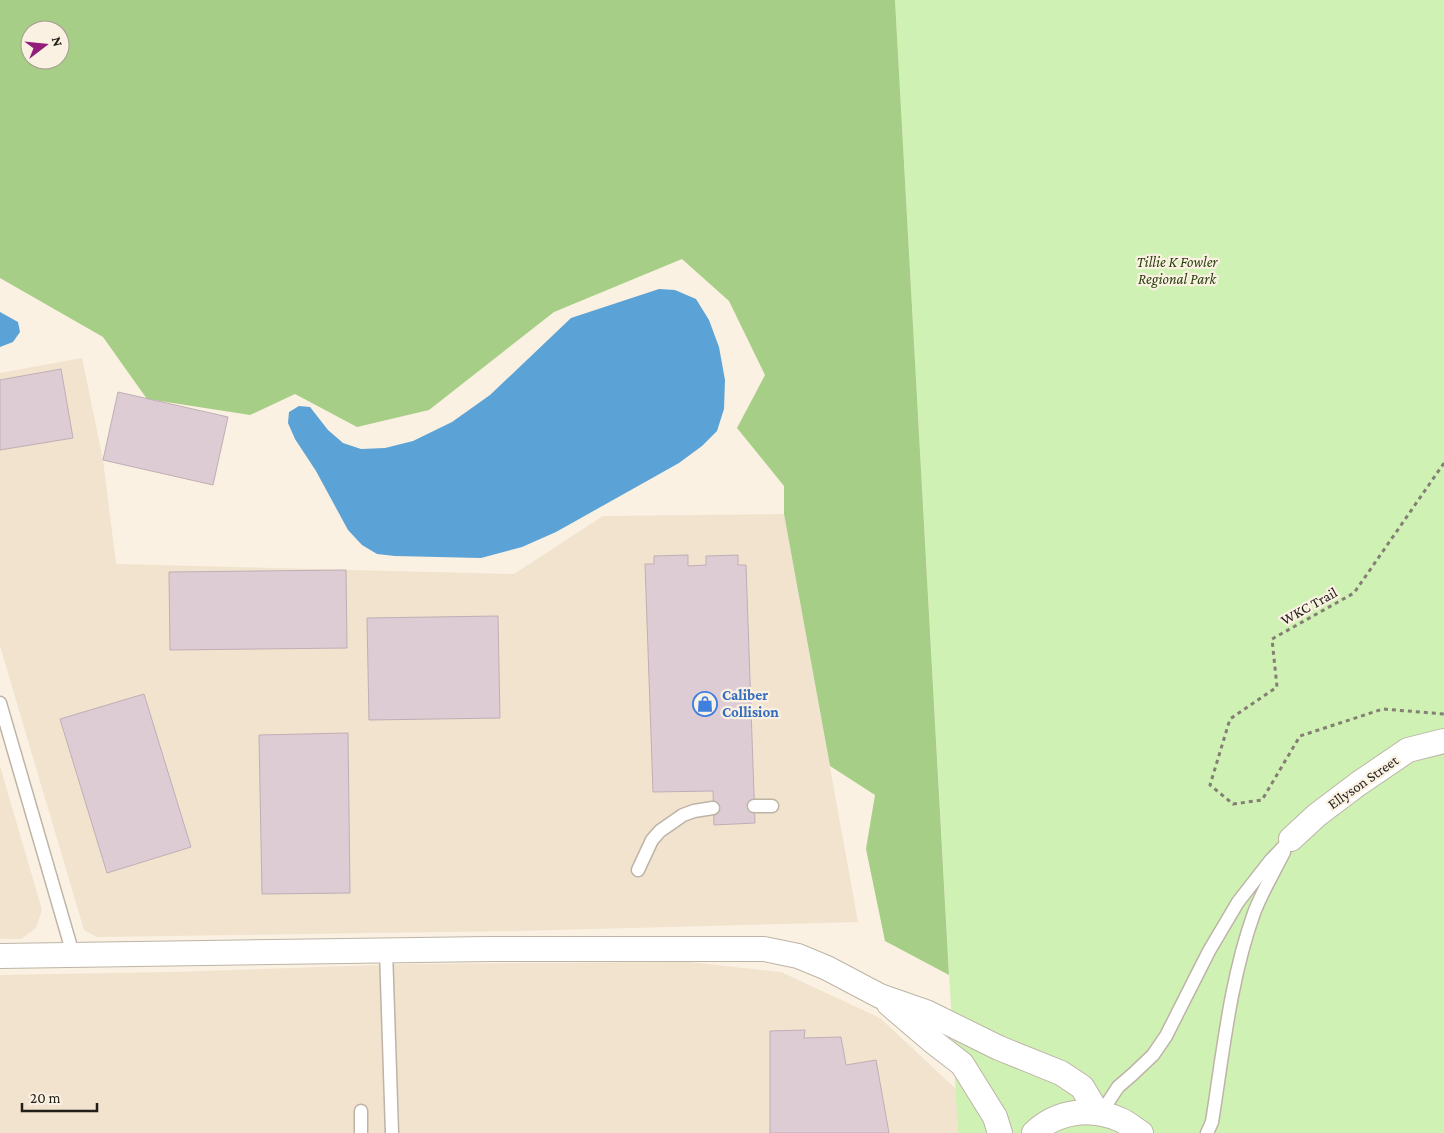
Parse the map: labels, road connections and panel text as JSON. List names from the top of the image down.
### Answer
{
  "streets": {
    "street": ["Ellyson Street"],
    "path": ["WKC Trail"]
  },
  "parks": ["Tillie K Fowler Regional Park"],
  "places": {
    "shop": ["Caliber Collision"]
  },
  "scale_bar": "20 m",
  "north": "right"
}
